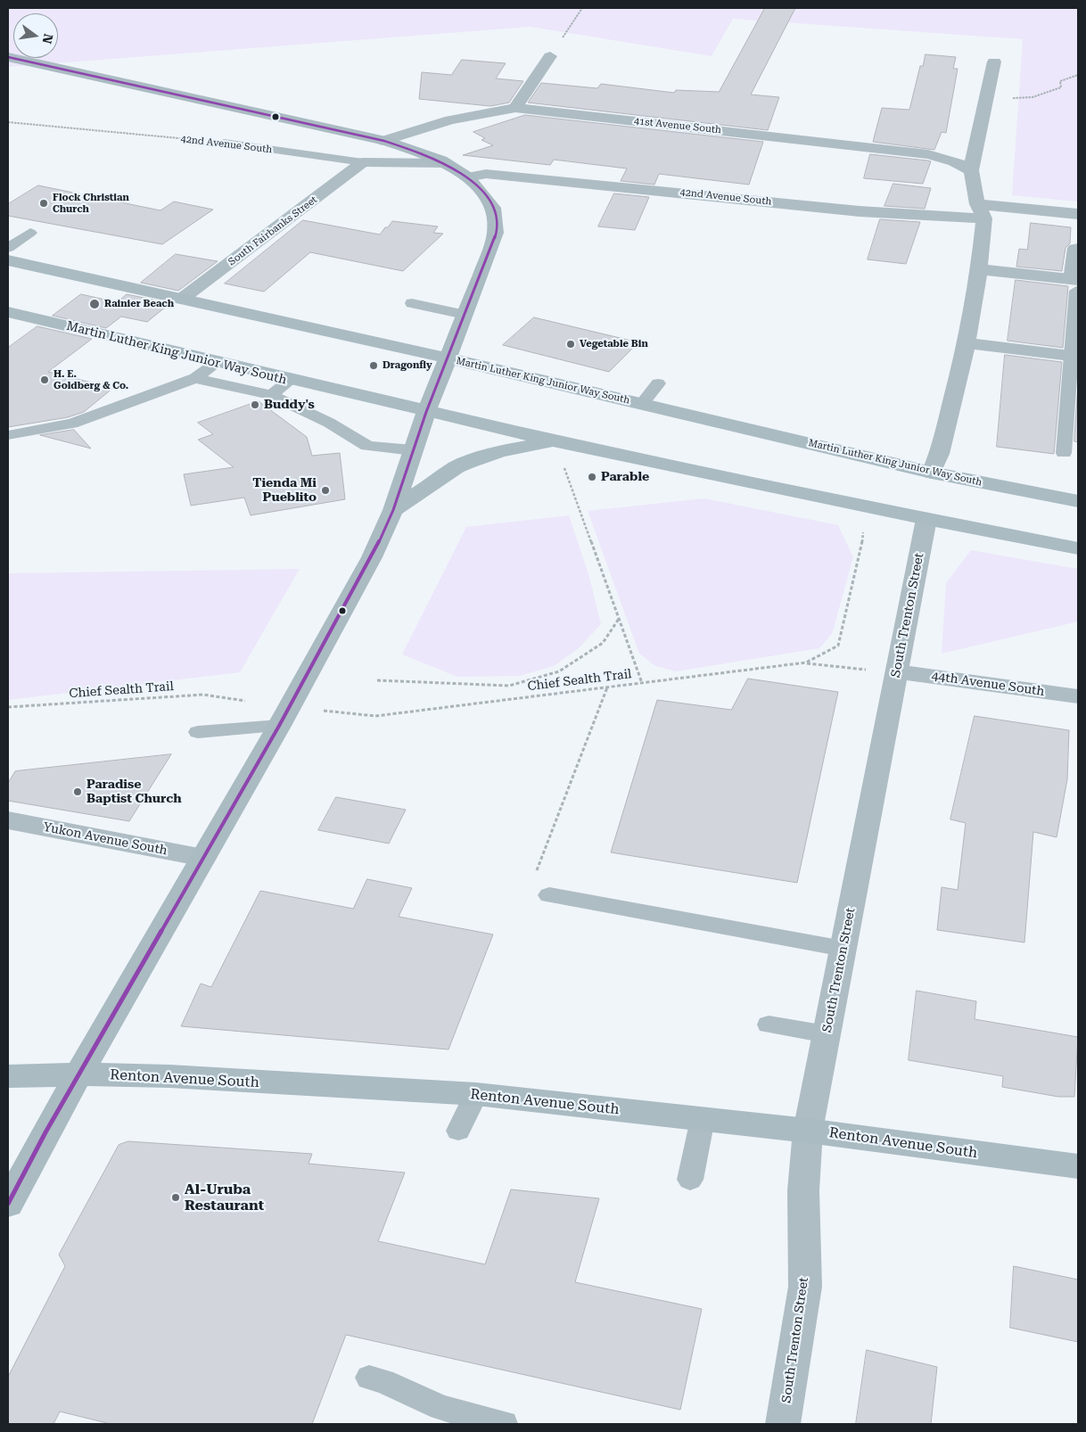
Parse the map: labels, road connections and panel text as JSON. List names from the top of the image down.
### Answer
{
  "streets": {
    "main road": ["Martin Luther King Junior Way South", "Renton Avenue South"],
    "street": [
      "41st Avenue South",
      "42nd Avenue South",
      "South Fairbanks Street",
      "South Trenton Street",
      "44th Avenue South",
      "Yukon Avenue South"
    ],
    "path": ["Chief Sealth Trail"]
  },
  "crossings": [
    ["42nd Avenue South", "South Fairbanks Street"],
    ["South Fairbanks Street", "Martin Luther King Junior Way South"],
    ["Martin Luther King Junior Way South", "South Trenton Street"],
    ["Martin Luther King Junior Way South", "Chief Sealth Trail"],
    ["South Trenton Street", "44th Avenue South"],
    ["South Trenton Street", "Renton Avenue South"]
  ],
  "places": [
    "Flock Christian Church",
    "Rainier Beach",
    "Vegetable Bin",
    "Dragonfly",
    "H. E. Goldberg & Co.",
    "Buddy's",
    "Parable",
    "Tienda Mi Pueblito",
    "Paradise Baptist Church",
    "Al-Uruba Restaurant"
  ],
  "north": "right"
}
